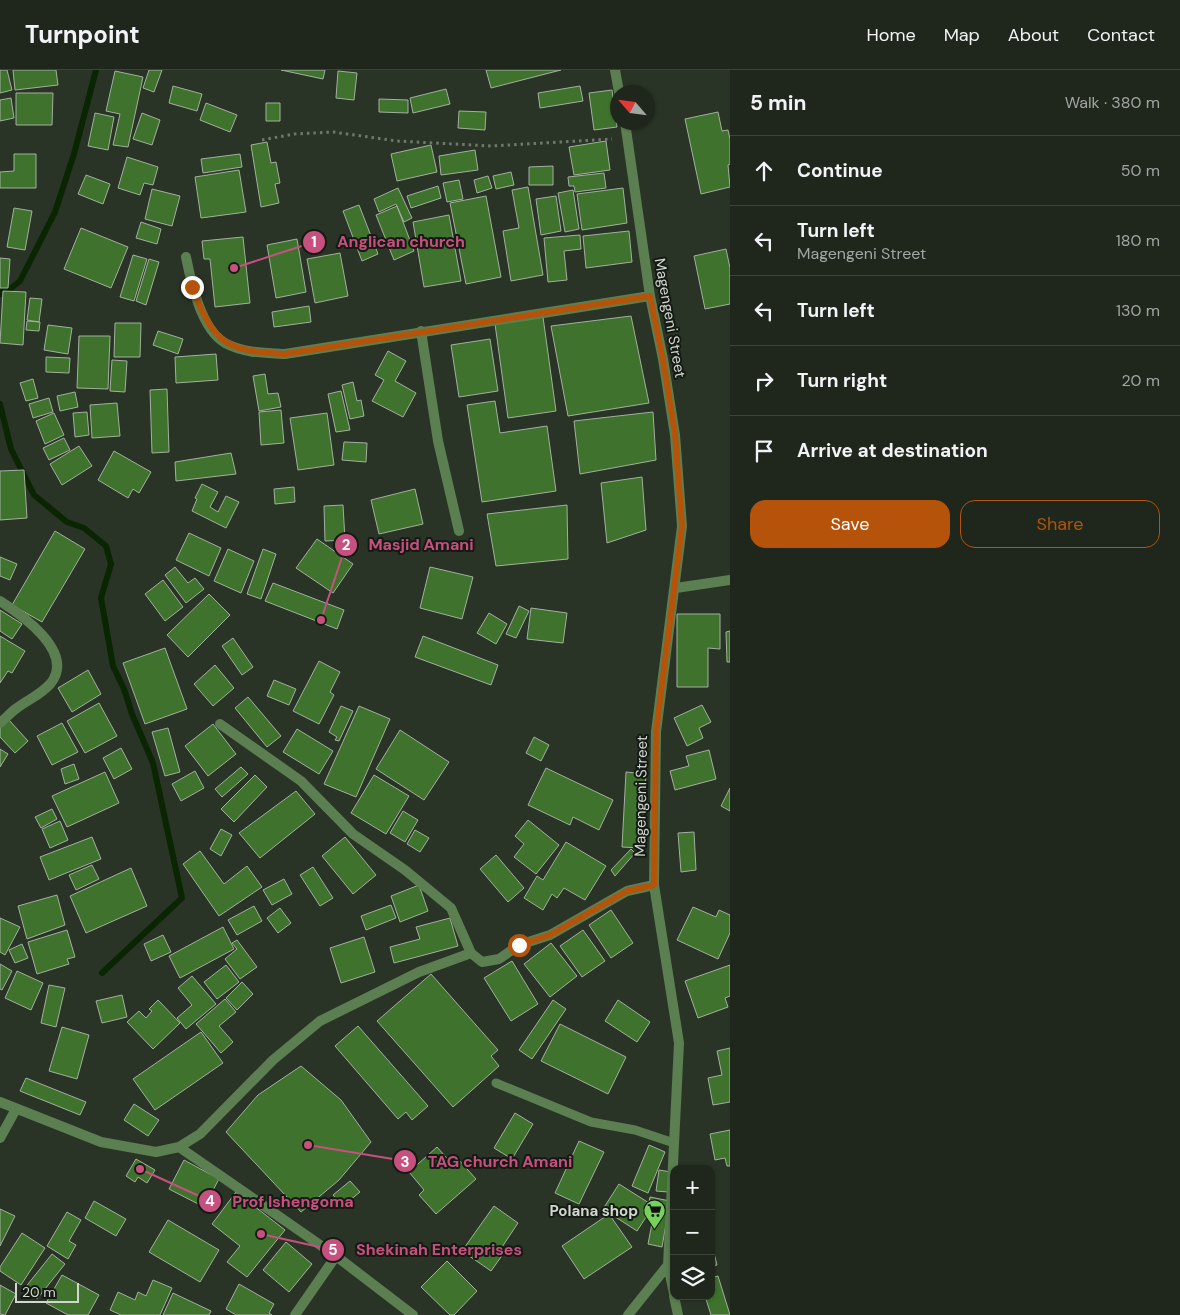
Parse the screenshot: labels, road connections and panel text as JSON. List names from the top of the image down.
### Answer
{
  "streets": {
    "street": ["Magengeni Street"]
  },
  "places": {
    "other": [
      "Anglican church",
      "Masjid Amani",
      "TAG church Amani",
      "Prof Ishengoma",
      "Shekinah Enterprises"
    ],
    "supermarket": ["Polana shop"]
  },
  "scale_bar": "20 m",
  "north": "top left",
  "page": {
    "header": "Turnpoint",
    "nav": [
      "Home",
      "Map",
      "About",
      "Contact"
    ],
    "heading": ["5 min", "Walk · 380 m"],
    "list": [
      ["Continue", "50 m"],
      ["Turn left", "Magengeni Street", "180 m"],
      ["Turn left", "130 m"],
      ["Turn right", "20 m"],
      "Arrive at destination"
    ],
    "buttons": ["Save", "Share"],
    "map_buttons": ["+", "−"],
    "scale": "20 m"
  }
}
